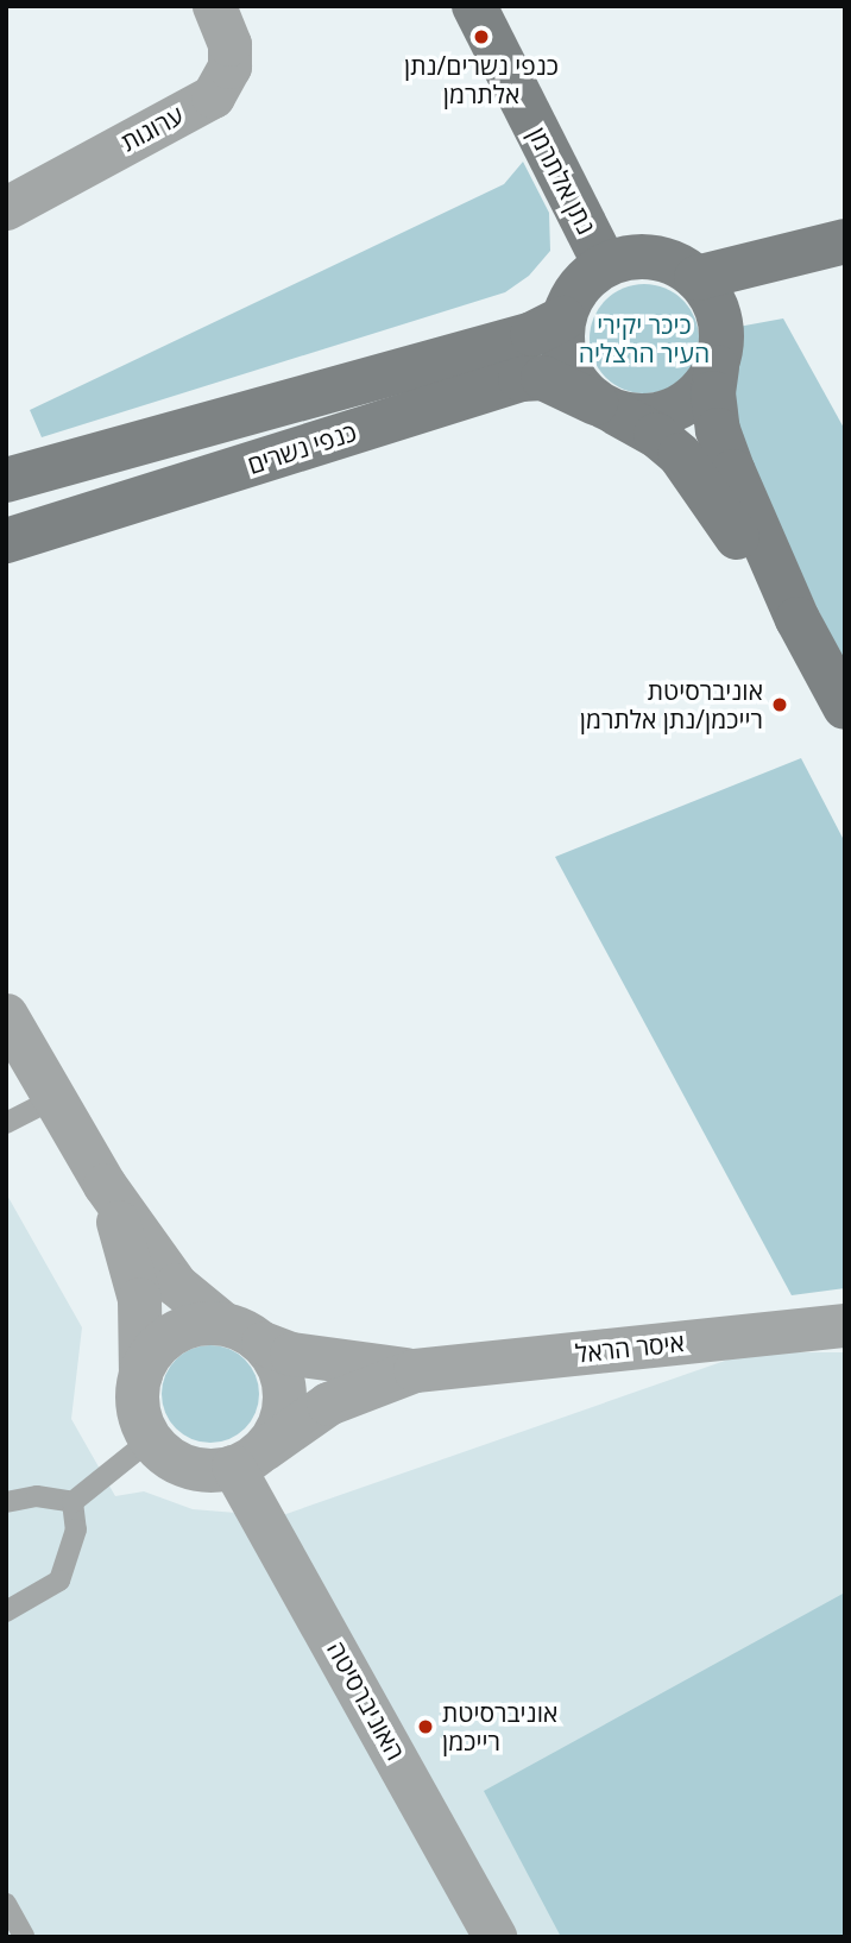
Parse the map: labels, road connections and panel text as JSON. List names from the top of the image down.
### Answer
{
  "streets": {
    "street": [
      "ערוגות",
      "נתן אלתרמן",
      "כנפי נשרים",
      "איסר הראל",
      "האוניברסיטה"
    ]
  },
  "crossings": [
    ["נתן אלתרמן", "כנפי נשרים"],
    ["איסר הראל", "האוניברסיטה"]
  ],
  "parks": ["כיכר יקירי העיר הרצליה"],
  "places": ["כנפי נשרים/נתן אלתרמן", "אוניברסיטת רייכמן/נתן אלתרמן", "אוניברסיטת רייכמן"]
}
